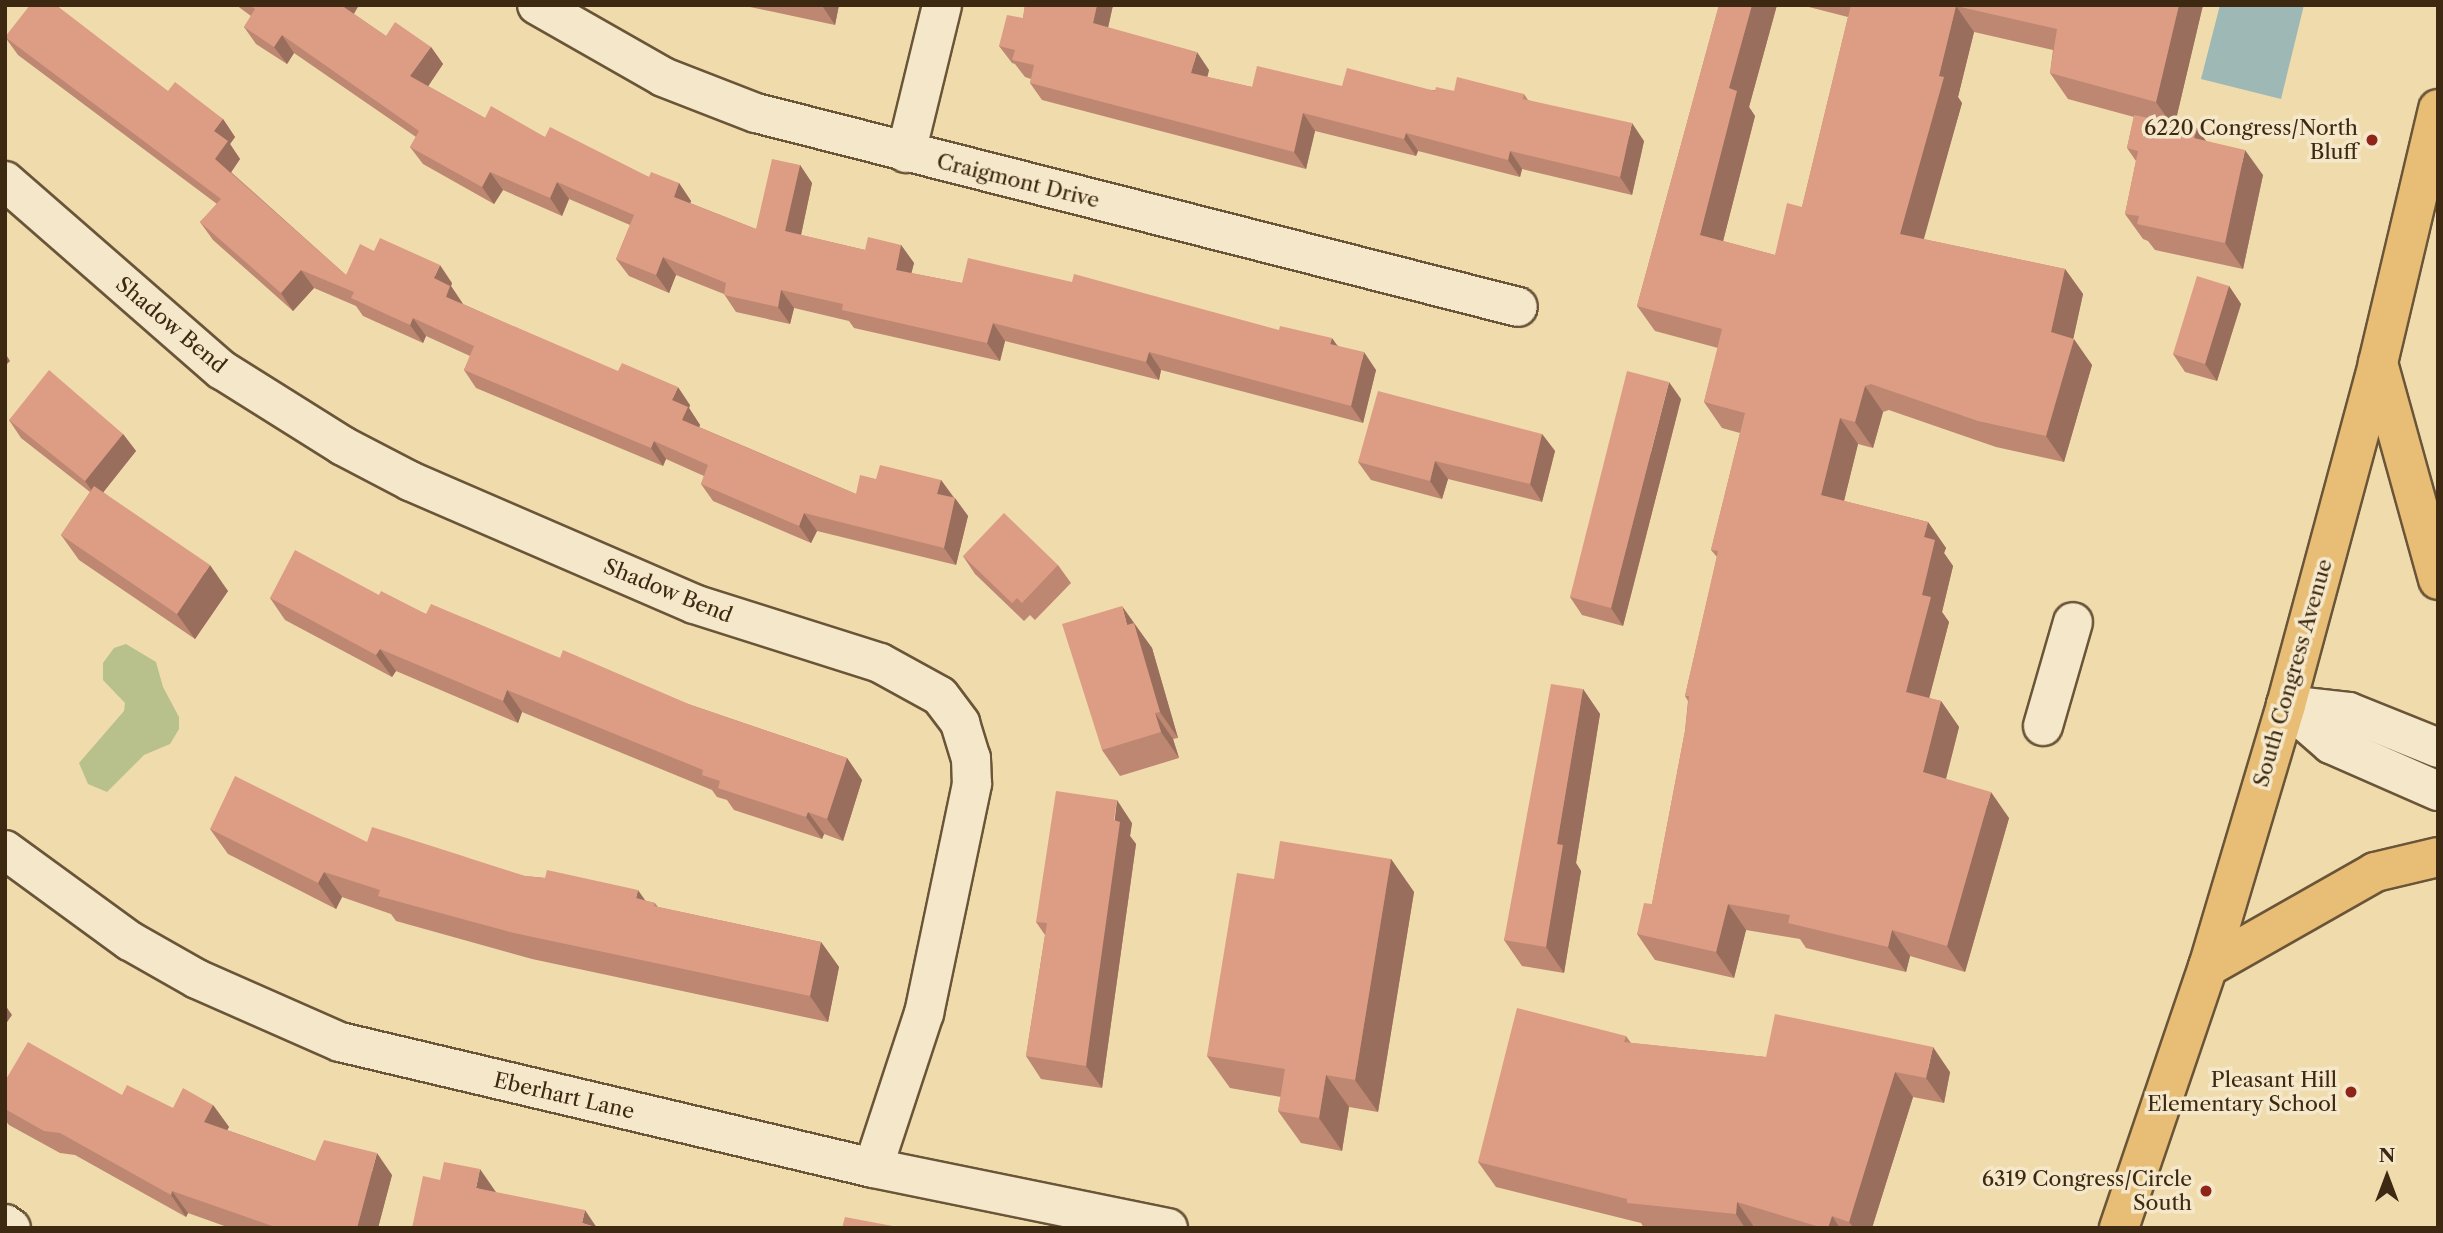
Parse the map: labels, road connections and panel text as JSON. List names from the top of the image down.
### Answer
{
  "streets": {
    "main road": ["South Congress Avenue"],
    "street": ["Craigmont Drive", "Shadow Bend", "Eberhart Lane"]
  },
  "crossings": [
    ["Shadow Bend", "Eberhart Lane"]
  ],
  "places": ["6220 Congress/North Bluff", "Pleasant Hill Elementary School", "6319 Congress/Circle South"],
  "north": "top"
}
